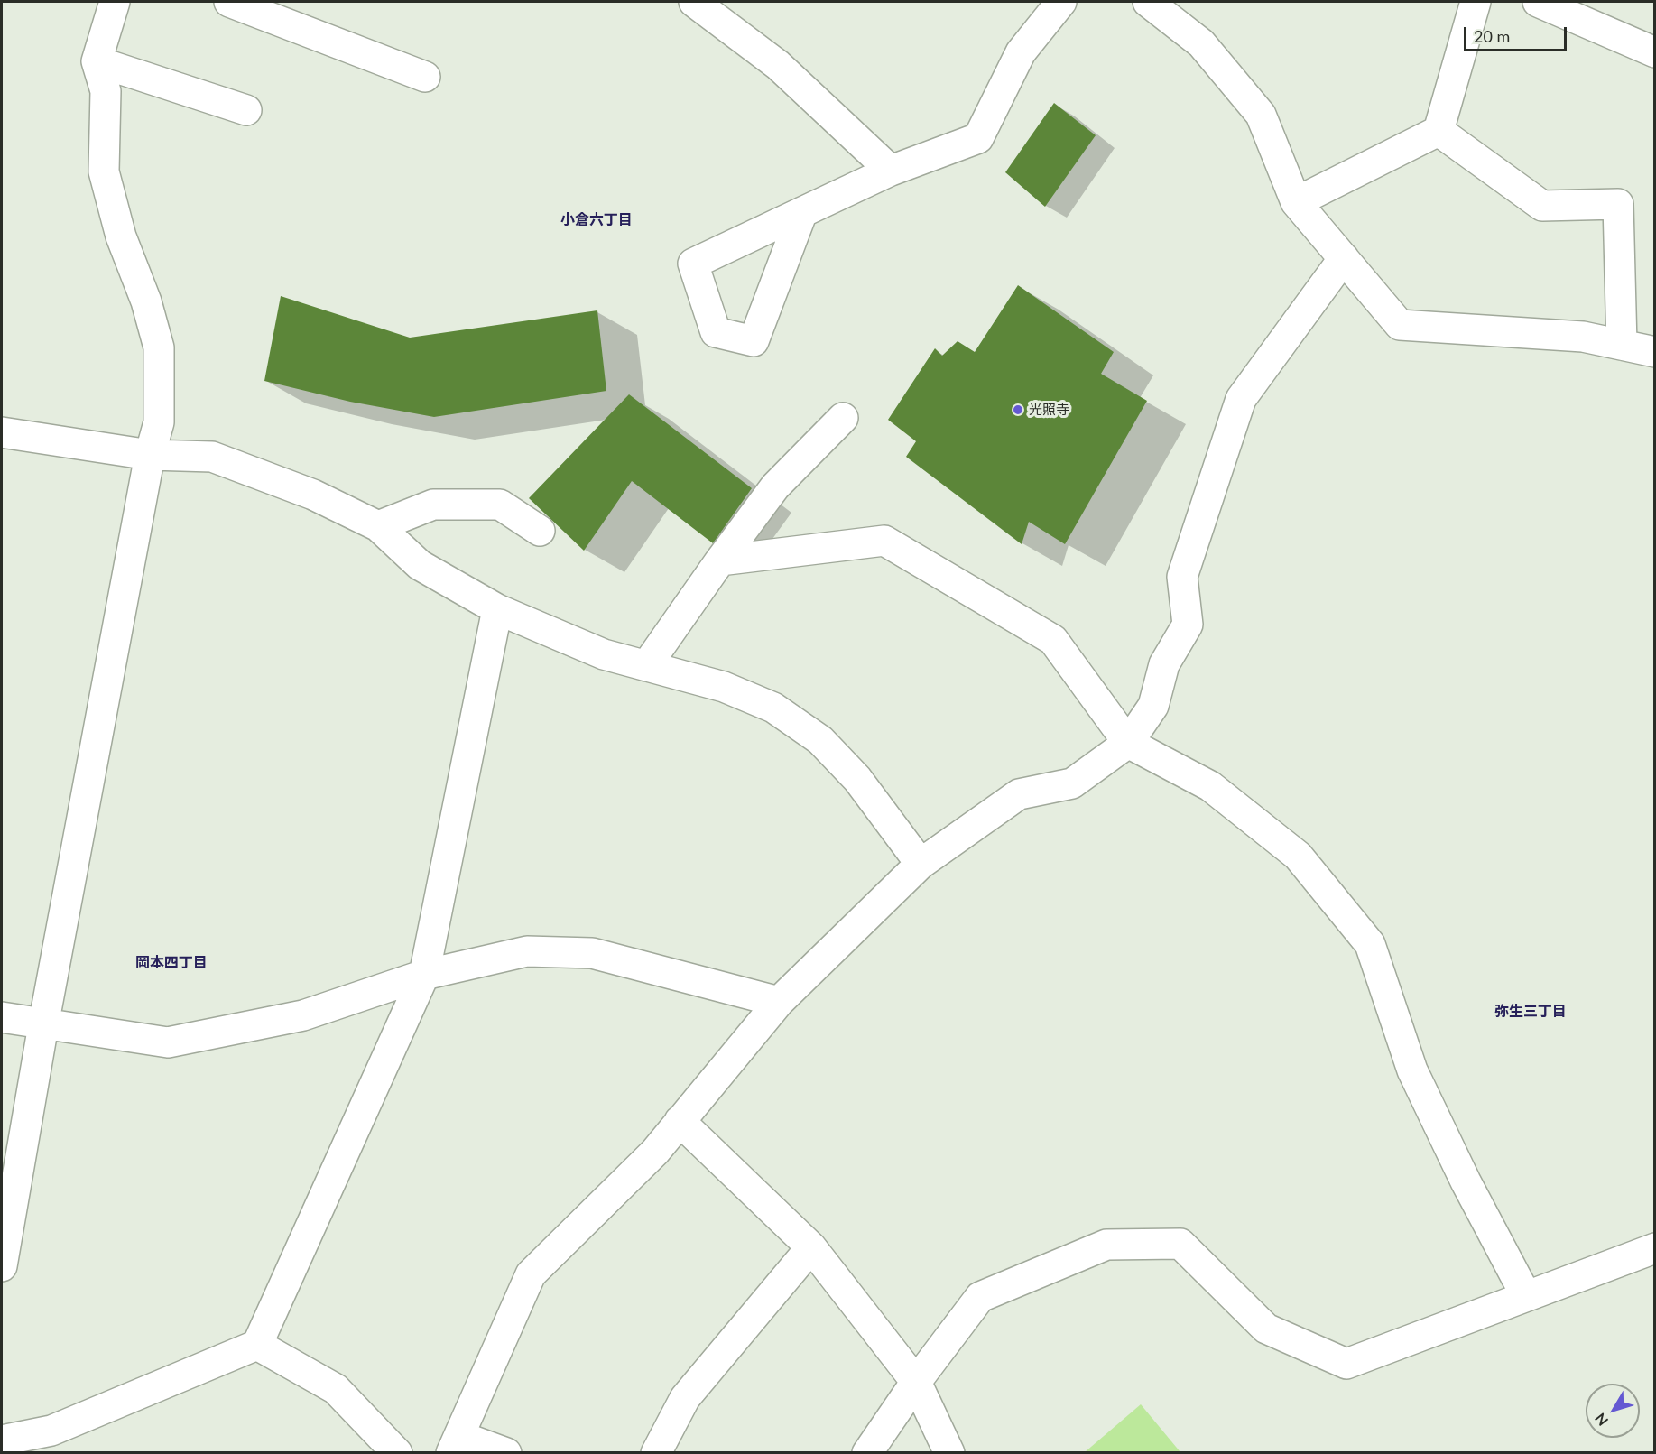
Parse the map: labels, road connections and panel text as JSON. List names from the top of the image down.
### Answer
{
  "districts": ["小倉六丁目", "岡本四丁目", "弥生三丁目"],
  "places": ["光照寺"],
  "scale_bar": "20 m",
  "north": "bottom left"
}
